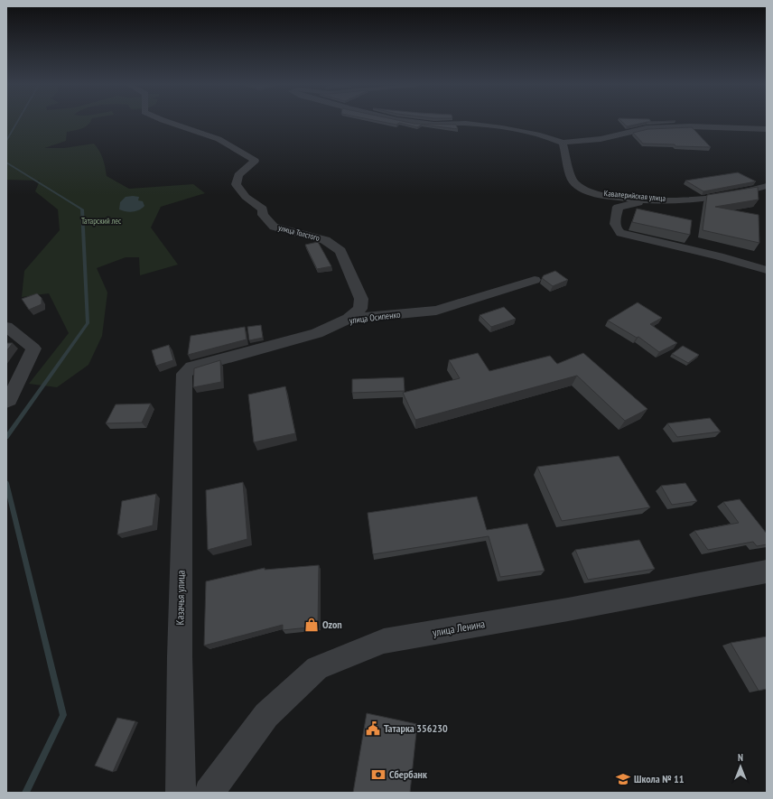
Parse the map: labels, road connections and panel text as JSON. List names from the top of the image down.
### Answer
{
  "streets": {
    "street": [
      "Кавалерийская улица",
      "улица Толстого",
      "улица Осипенко",
      "Казачья улица",
      "улица Ленина"
    ]
  },
  "crossings": [
    ["улица Толстого", "улица Осипенко"],
    ["улица Осипенко", "Казачья улица"]
  ],
  "parks": ["Татарский лес"],
  "places": {
    "shop": ["Ozon"],
    "public building": ["Татарка 356230"],
    "bank": ["Сбербанк"],
    "school or university": ["Школа № 11"]
  },
  "north": "top"
}
